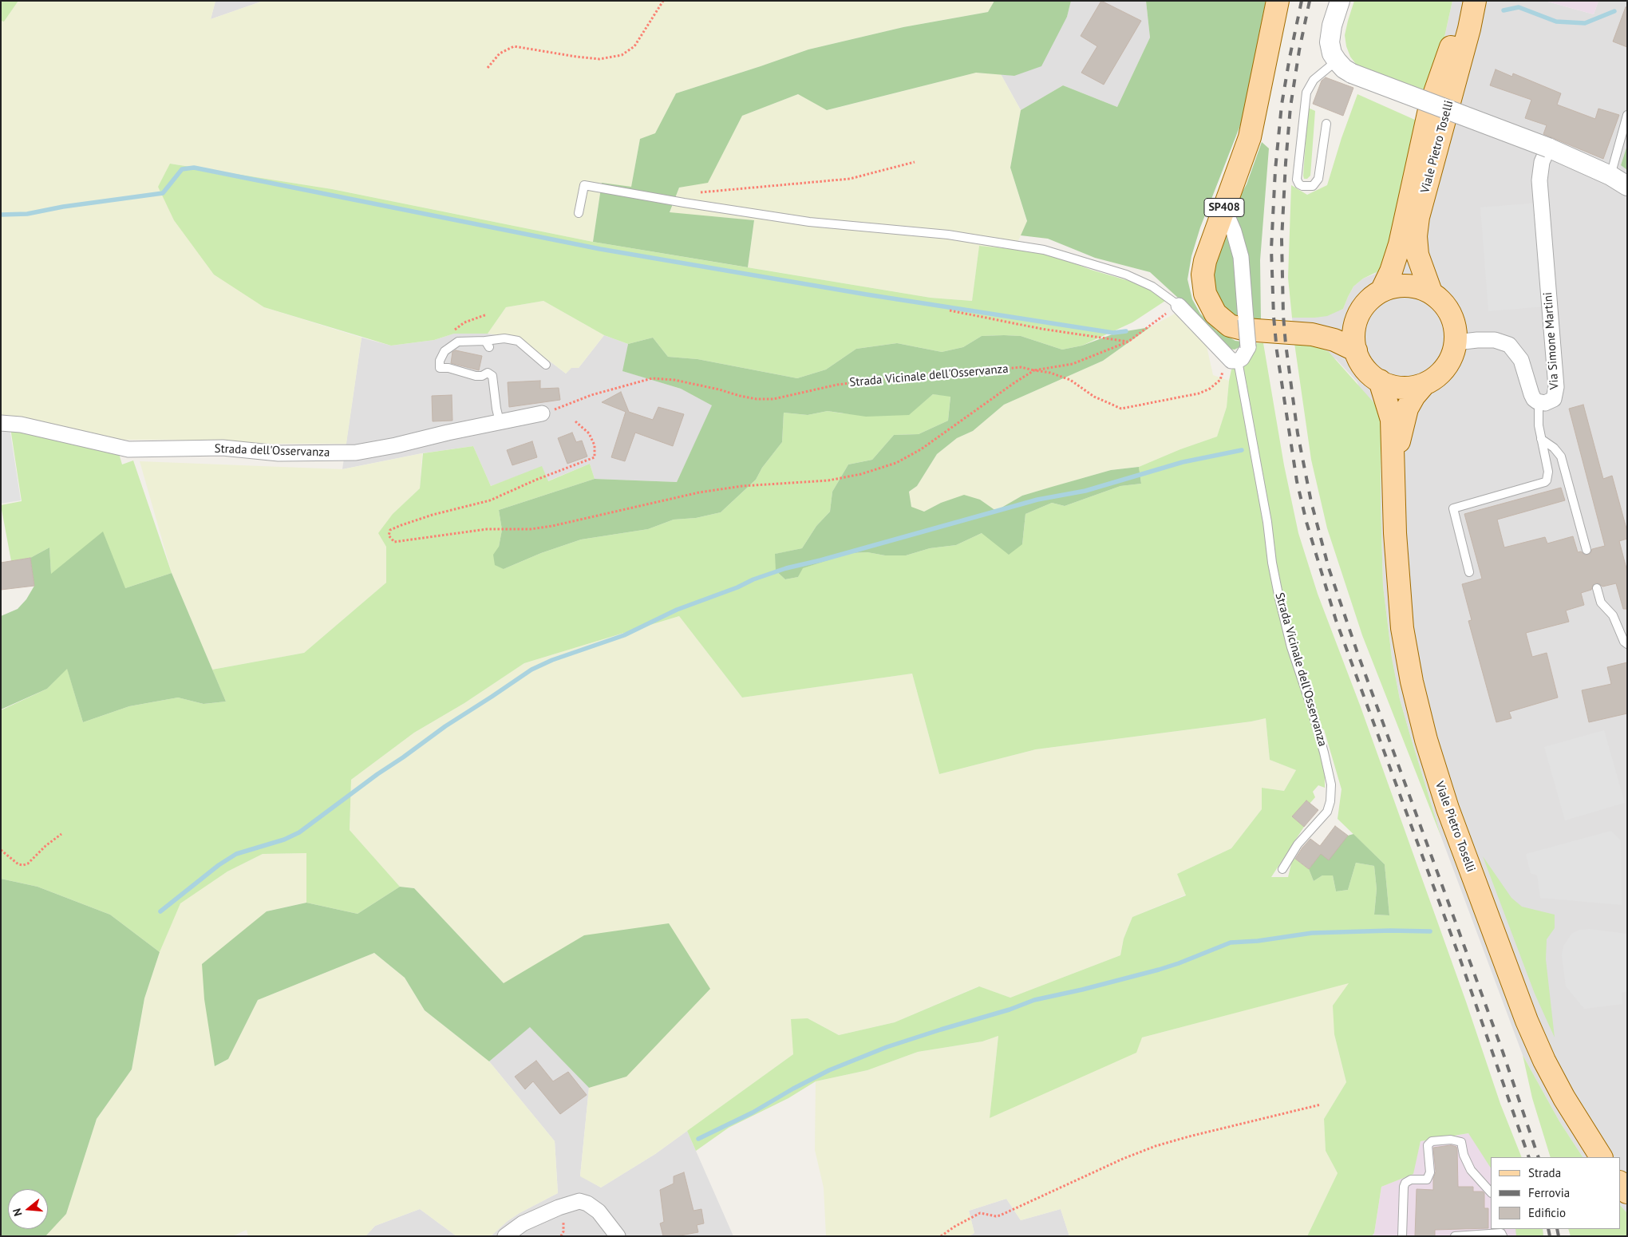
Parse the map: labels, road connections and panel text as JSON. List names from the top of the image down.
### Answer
{
  "streets": {
    "main road": ["Viale Pietro Toselli", "SP408"],
    "street": ["Via Simone Martini", "Strada dell'Osservanza"],
    "lane": ["Strada Vicinale dell'Osservanza"]
  },
  "crossings": [
    ["Viale Pietro Toselli", "Via Simone Martini"],
    ["Strada Vicinale dell'Osservanza", "Strada dell'Osservanza"]
  ],
  "legend": ["Strada", "Ferrovia", "Edificio"],
  "north": "left"
}
